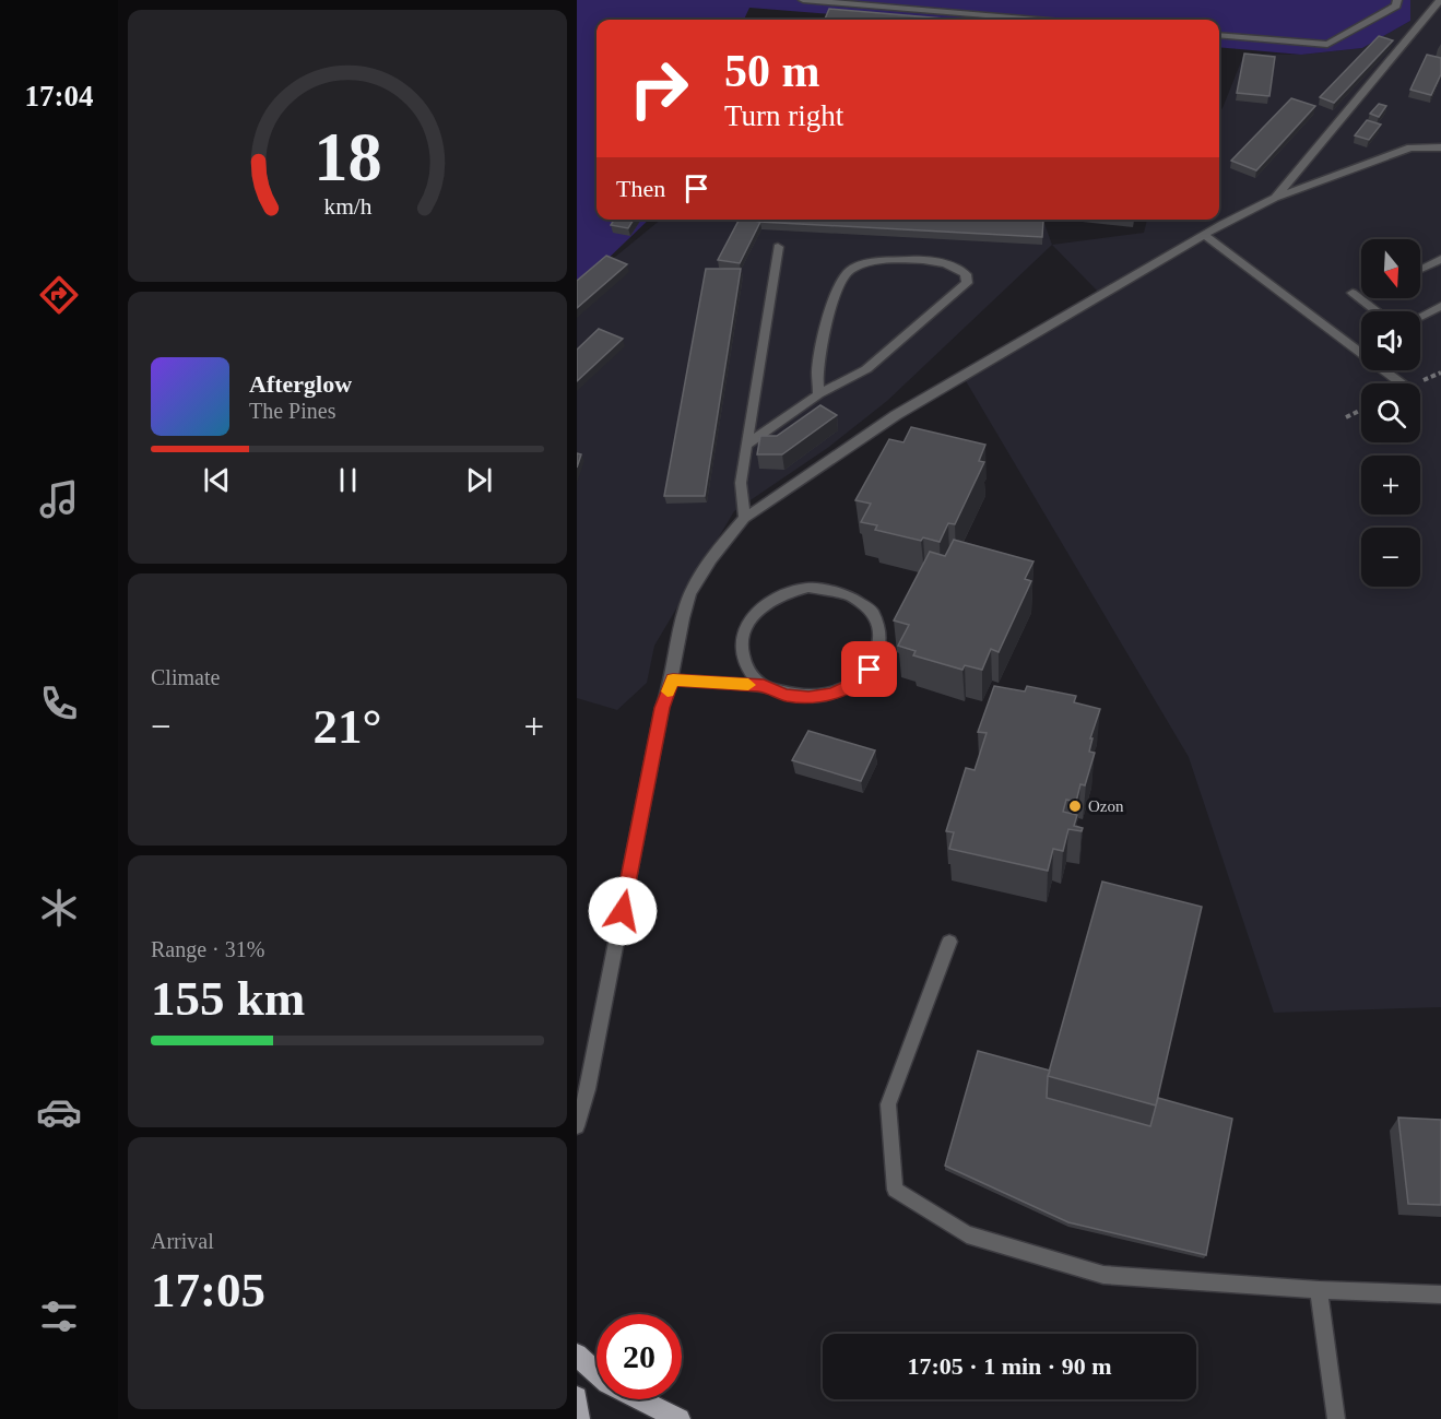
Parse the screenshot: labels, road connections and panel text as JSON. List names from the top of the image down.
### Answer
{
  "places": ["Ozon"],
  "north": "bottom",
  "page": {
    "tabs": "17:04",
    "turn": ["50 m", "Turn right"],
    "then": "Then",
    "map_buttons": ["+", "−"],
    "song": ["Afterglow", "The Pines"],
    "tile": [
      "Climate",
      ["Range · 31%", "155 km"],
      ["Arrival", "17:05"]
    ],
    "heat": ["−", "21°", "+"],
    "limit": "20",
    "trip": "17:05 · 1 min · 90 m",
    "gauge": ["18", "km/h"]
  }
}
